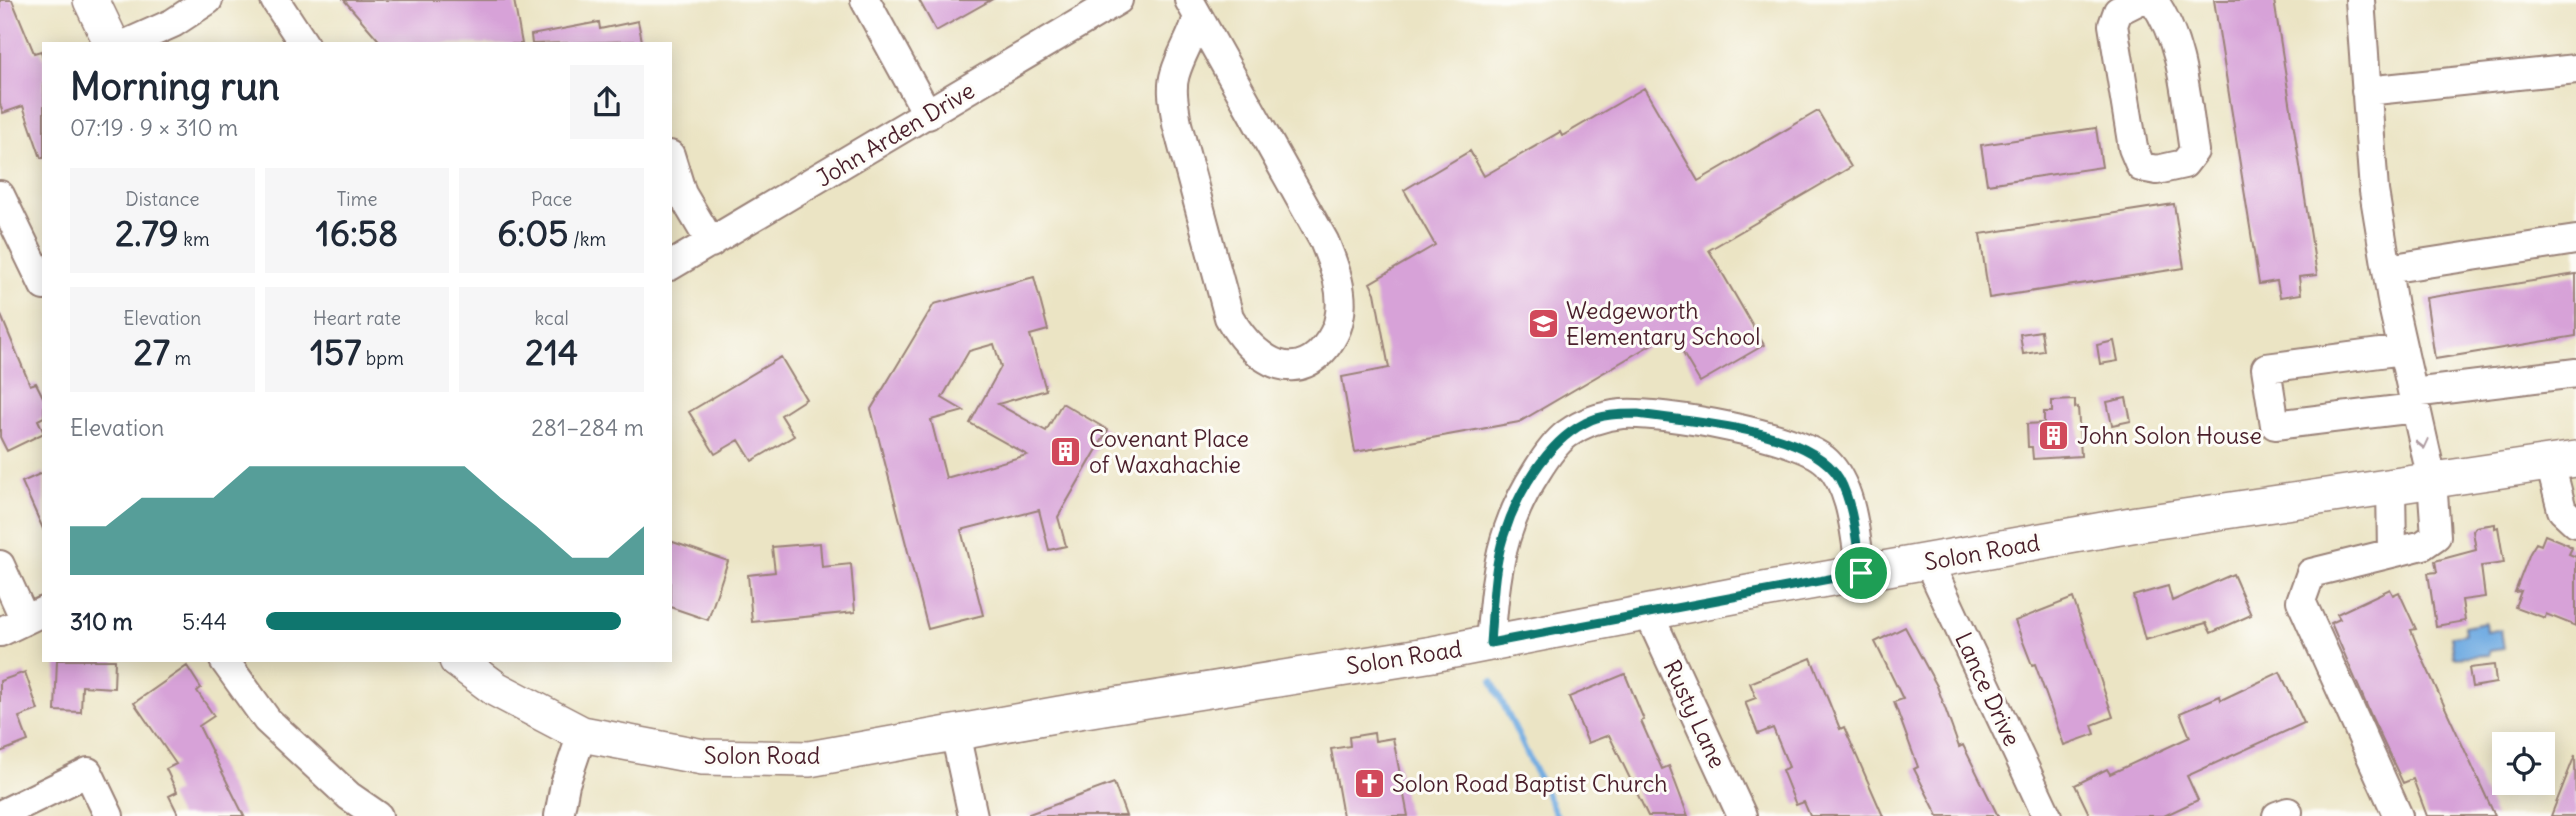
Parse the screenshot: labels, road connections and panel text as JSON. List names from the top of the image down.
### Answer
{
  "streets": {
    "main road": ["Solon Road"],
    "street": ["John Arden Drive", "Lance Drive", "Rusty Lane"]
  },
  "crossings": [
    ["Solon Road", "Lance Drive"],
    ["Solon Road", "Rusty Lane"]
  ],
  "places": {
    "school or university": ["Wedgeworth Elementary School"],
    "building": ["John Solon House", "Covenant Place of Waxahachie"],
    "church": ["Solon Road Baptist Church"]
  },
  "page": {
    "heading": ["Morning run", "07:19 · 9 × 310 m"],
    "stats": [
      ["Distance", "2.79 km"],
      ["Time", "16:58"],
      ["Pace", "6:05 /km"],
      ["Elevation", "27 m"],
      ["Heart rate", "157 bpm"],
      ["kcal", "214"]
    ],
    "chart": ["Elevation", "281–284 m"],
    "list": [
      {
        "name": "310 m",
        "note": "5:44"
      }
    ]
  }
}
